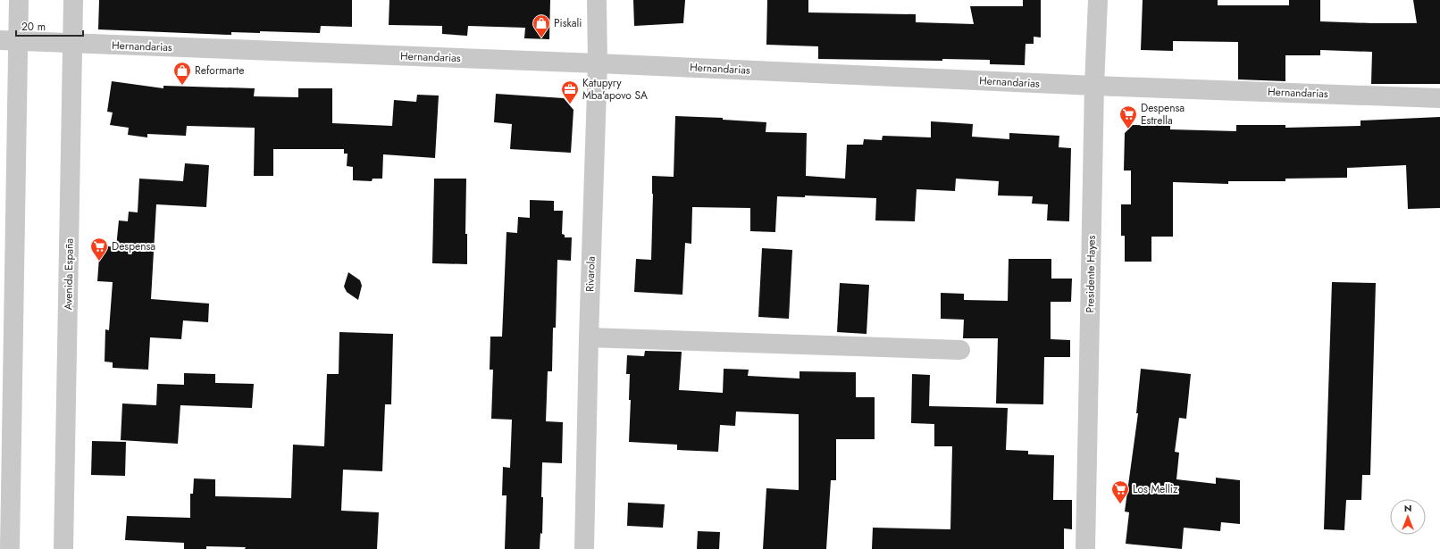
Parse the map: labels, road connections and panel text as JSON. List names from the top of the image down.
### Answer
{
  "streets": {
    "street": [
      "Hernandarias",
      "Avenida España",
      "Rivarola",
      "Presidente Hayes"
    ]
  },
  "crossings": [
    ["Hernandarias", "Avenida España"],
    ["Hernandarias", "Rivarola"],
    ["Hernandarias", "Presidente Hayes"]
  ],
  "places": {
    "shop": ["Piskali", "Reformarte"],
    "office": ["Katupyry Mba'apovo SA"],
    "supermarket": ["Despensa Estrella", "Despensa", "Los Melliz"]
  },
  "scale_bar": "20 m",
  "north": "top"
}
